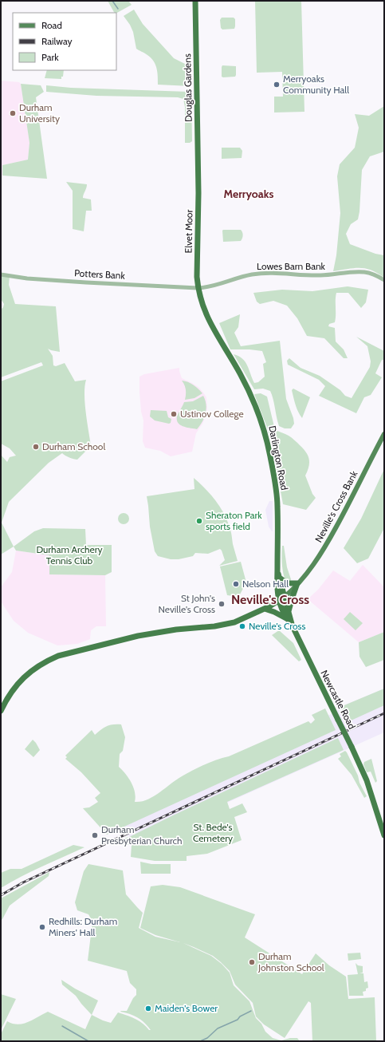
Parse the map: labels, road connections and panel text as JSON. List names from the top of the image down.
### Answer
{
  "streets": {
    "highway": [
      "Douglas Gardens",
      "Elvet Moor",
      "Darlington Road",
      "Newcastle Road"
    ],
    "main road": ["Neville's Cross Bank"],
    "street": ["Lowes Barn Bank", "Potters Bank"]
  },
  "crossings": [
    ["Douglas Gardens", "Elvet Moor"],
    ["Elvet Moor", "Lowes Barn Bank"],
    ["Elvet Moor", "Potters Bank"],
    ["Elvet Moor", "Darlington Road"],
    ["Lowes Barn Bank", "Potters Bank"],
    ["Lowes Barn Bank", "Darlington Road"],
    ["Potters Bank", "Darlington Road"],
    ["Darlington Road", "Neville's Cross Bank"],
    ["Darlington Road", "Newcastle Road"],
    ["Neville's Cross Bank", "Newcastle Road"]
  ],
  "districts": ["Merryoaks", "Neville's Cross"],
  "parks": ["Durham Archery Tennis Club", "St. Bede's Cemetery"],
  "places": [
    "Merryoaks Community Hall",
    "Durham University",
    "Ustinov College",
    "Durham School",
    "Sheraton Park sports field",
    "Nelson Hall",
    "St John's Neville's Cross",
    "Neville's Cross",
    "Durham Presbyterian Church",
    "Redhills: Durham Miners' Hall",
    "Durham Johnston School",
    "Maiden's Bower"
  ],
  "legend": ["Road", "Railway", "Park"]
}
